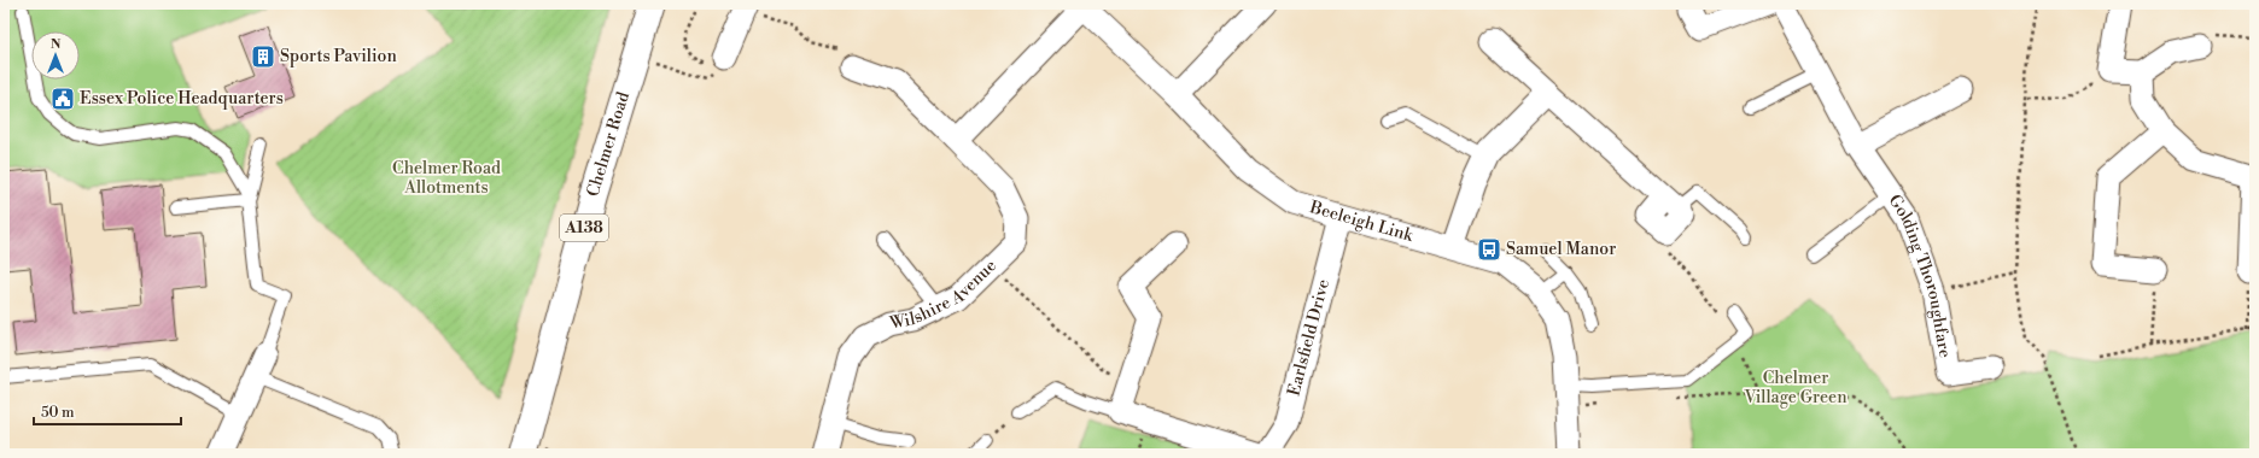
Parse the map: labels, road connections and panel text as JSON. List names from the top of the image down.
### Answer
{
  "streets": {
    "main road": ["Chelmer Road", "A138"],
    "street": [
      "Beeleigh Link",
      "Golding Thoroughfare",
      "Wilshire Avenue",
      "Earlsfield Drive"
    ]
  },
  "crossings": [
    ["Beeleigh Link", "Earlsfield Drive"]
  ],
  "parks": ["Chelmer Road Allotments", "Chelmer Village Green"],
  "places": {
    "building": ["Sports Pavilion"],
    "public building": ["Essex Police Headquarters"],
    "bus stop": ["Samuel Manor"]
  },
  "scale_bar": "50 m",
  "north": "top"
}
